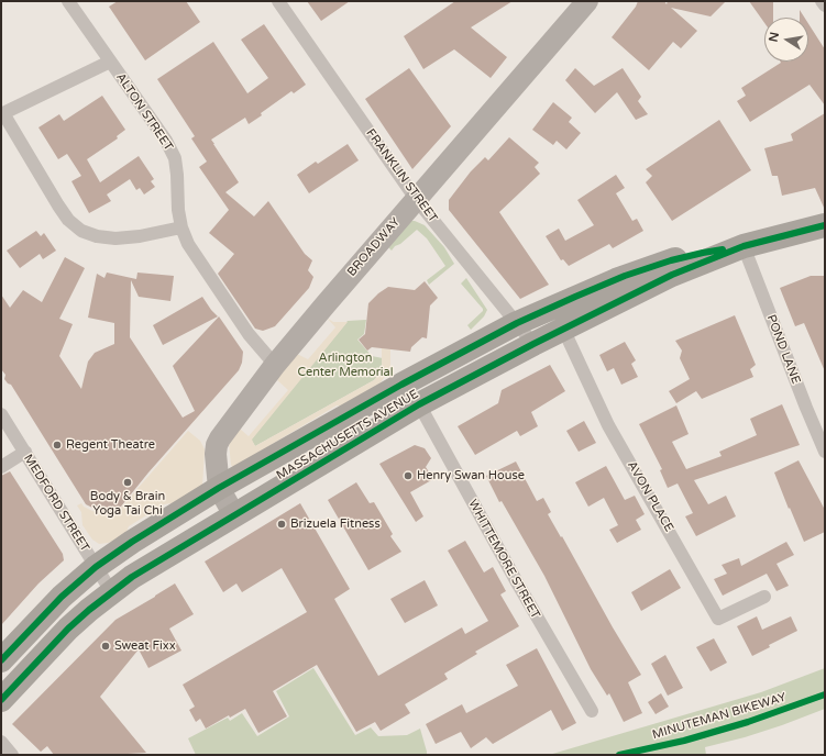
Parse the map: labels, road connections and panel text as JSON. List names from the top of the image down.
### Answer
{
  "streets": {
    "highway": ["MASSACHUSETTS AVENUE"],
    "main road": ["BROADWAY"],
    "street": [
      "ALTON STREET",
      "FRANKLIN STREET",
      "POND LANE",
      "AVON PLACE",
      "MEDFORD STREET",
      "WHITTEMORE STREET"
    ],
    "cycle path": ["MINUTEMAN BIKEWAY"]
  },
  "crossings": [
    ["ALTON STREET", "BROADWAY"],
    ["FRANKLIN STREET", "BROADWAY"],
    ["FRANKLIN STREET", "MASSACHUSETTS AVENUE"],
    ["BROADWAY", "MASSACHUSETTS AVENUE"],
    ["POND LANE", "MASSACHUSETTS AVENUE"],
    ["MASSACHUSETTS AVENUE", "AVON PLACE"],
    ["MASSACHUSETTS AVENUE", "MEDFORD STREET"],
    ["MASSACHUSETTS AVENUE", "WHITTEMORE STREET"]
  ],
  "parks": ["Arlington Center Memorial"],
  "places": [
    "Regent Theatre",
    "Henry Swan House",
    "Body & Brain Yoga Tai Chi",
    "Brizuela Fitness",
    "Sweat Fixx"
  ],
  "north": "left"
}
